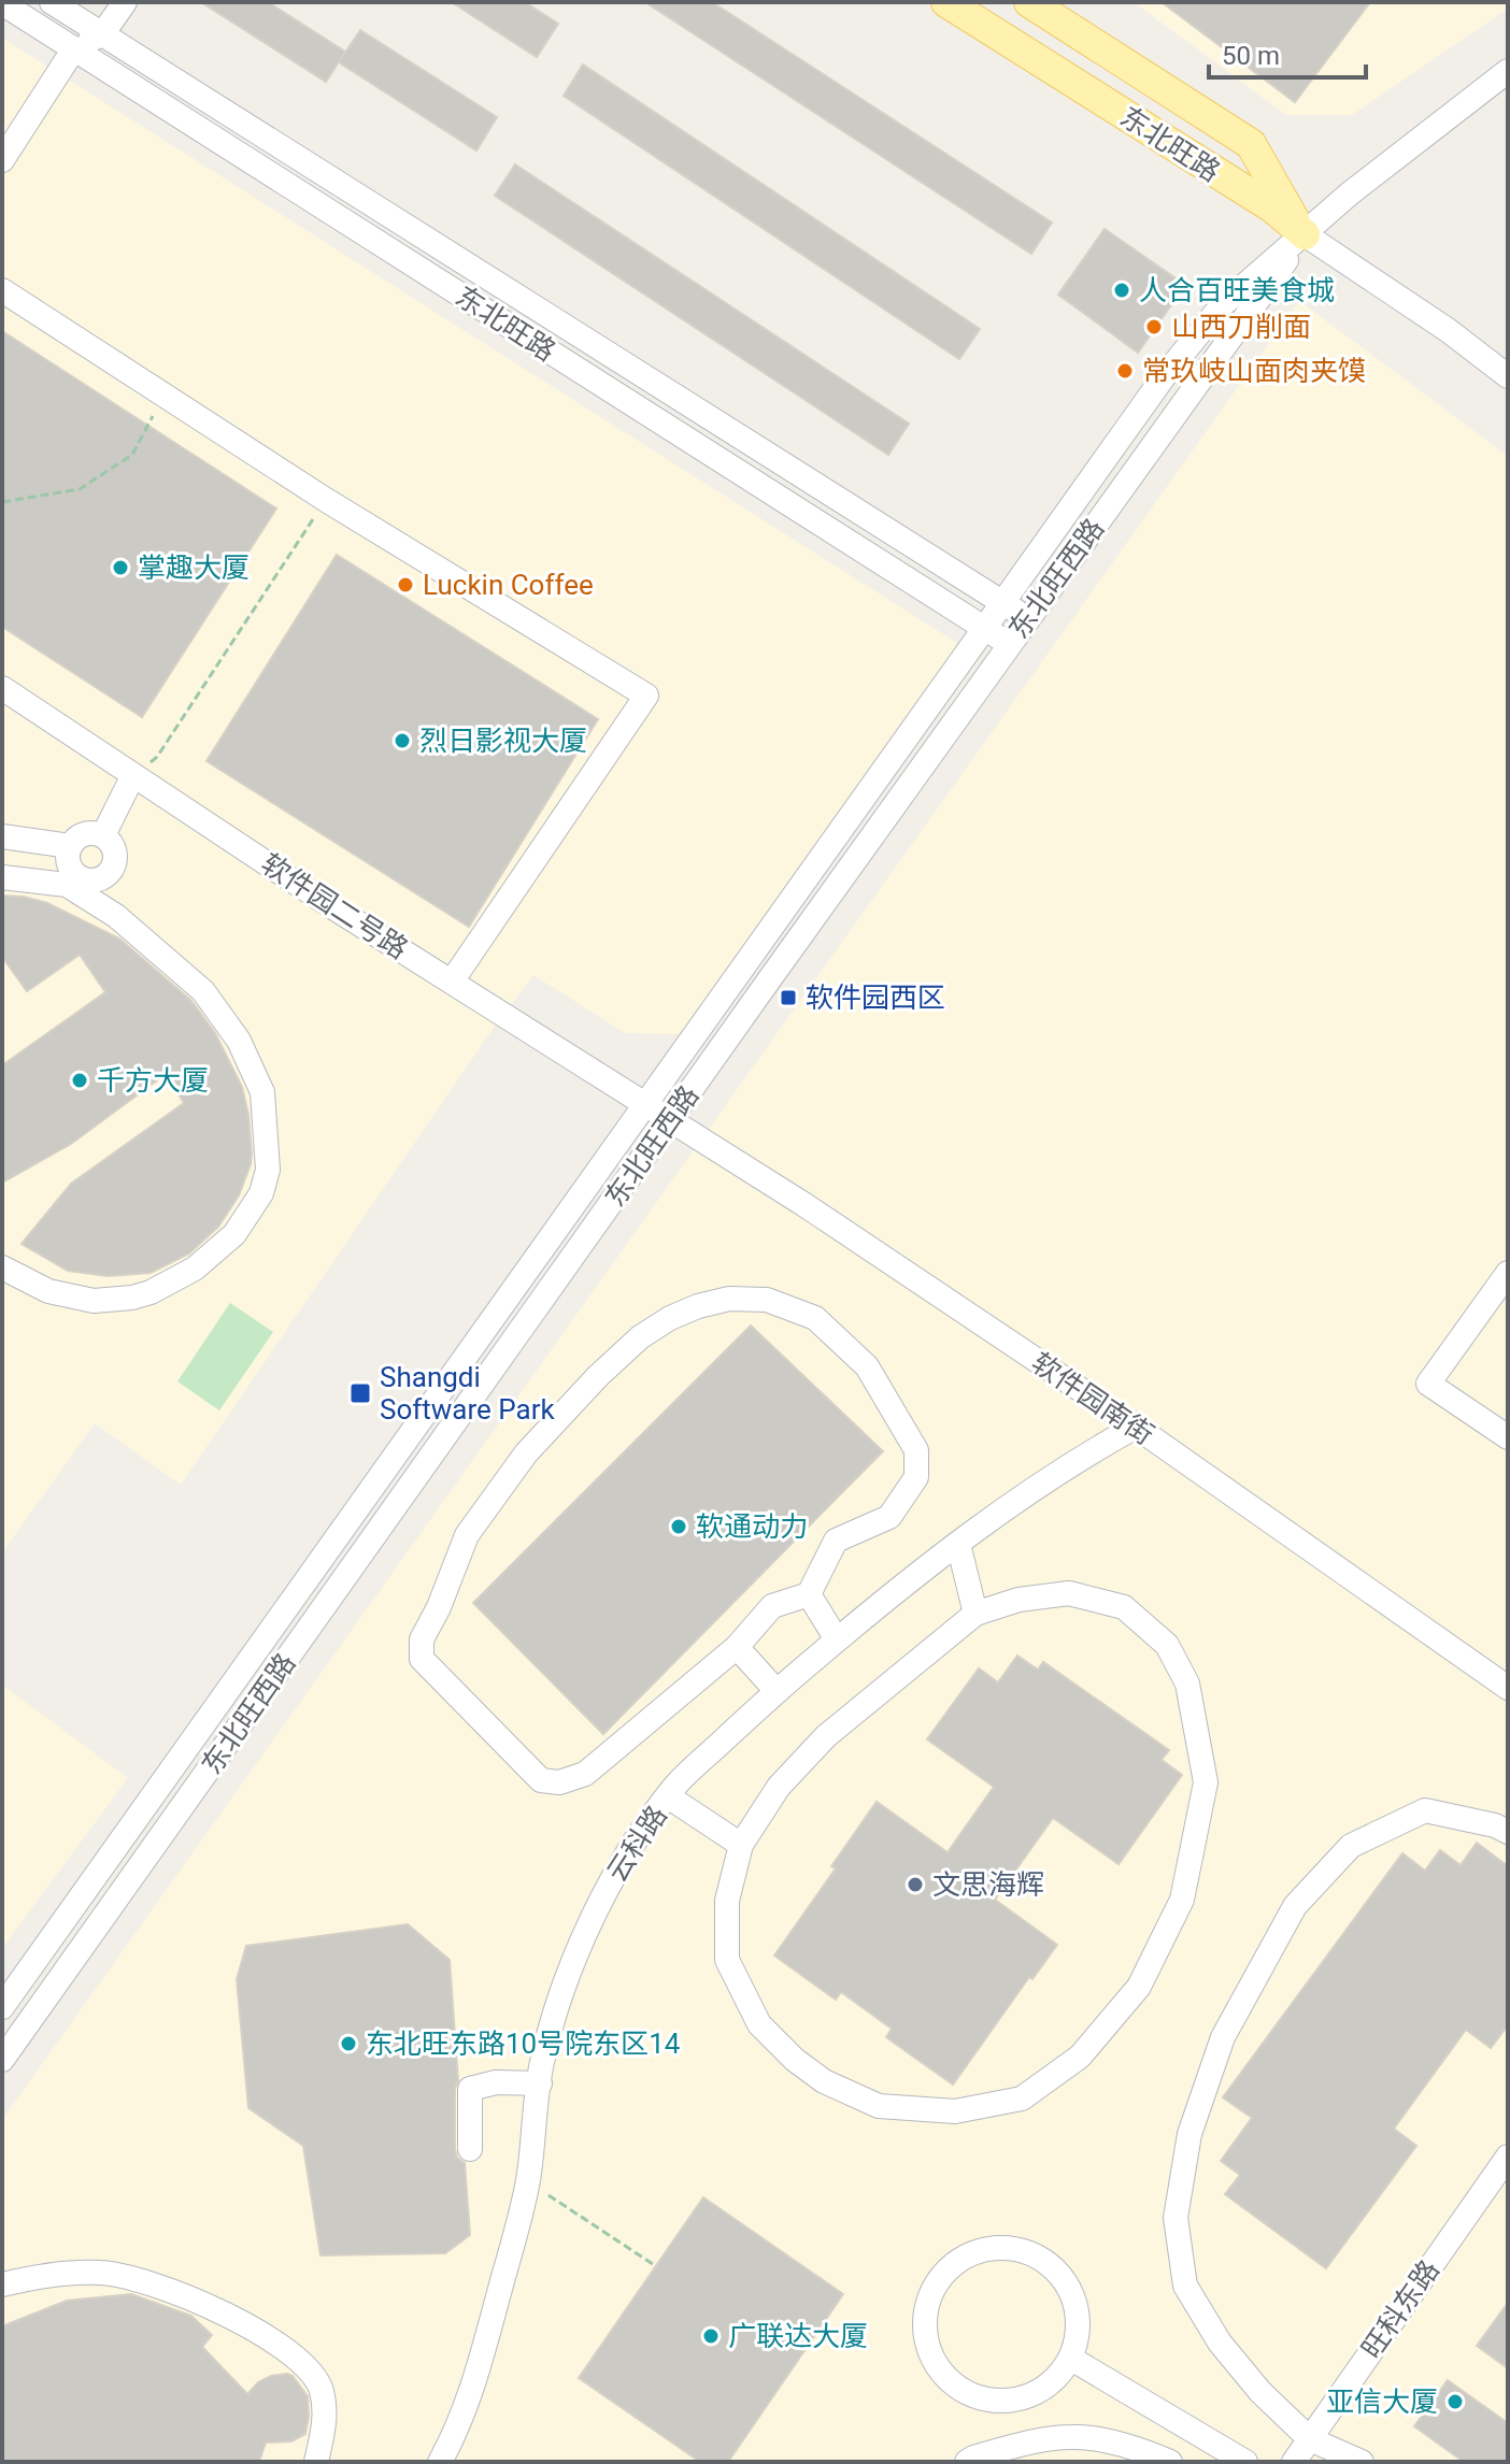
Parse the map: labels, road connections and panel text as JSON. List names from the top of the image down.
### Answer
{
  "streets": {
    "main road": ["东北旺路"],
    "street": [
      "东北旺西路",
      "软件园二号路",
      "软件园南街",
      "云科路",
      "旺科东路"
    ]
  },
  "crossings": [
    ["东北旺路", "东北旺西路"],
    ["东北旺西路", "软件园二号路"],
    ["东北旺西路", "软件园南街"],
    ["软件园二号路", "软件园南街"],
    ["软件园南街", "云科路"]
  ],
  "places": {
    "other": [
      "人合百旺美食城",
      "山西刀削面",
      "常玖岐山面肉夹馍",
      "掌趣大厦",
      "Luckin Coffee",
      "烈日影视大厦",
      "千方大厦",
      "软通动力",
      "文思海辉",
      "东北旺东路10号院东区14",
      "广联达大厦",
      "亚信大厦"
    ],
    "transit": ["软件园西区", "Shangdi Software Park"]
  },
  "scale_bar": "50 m"
}
